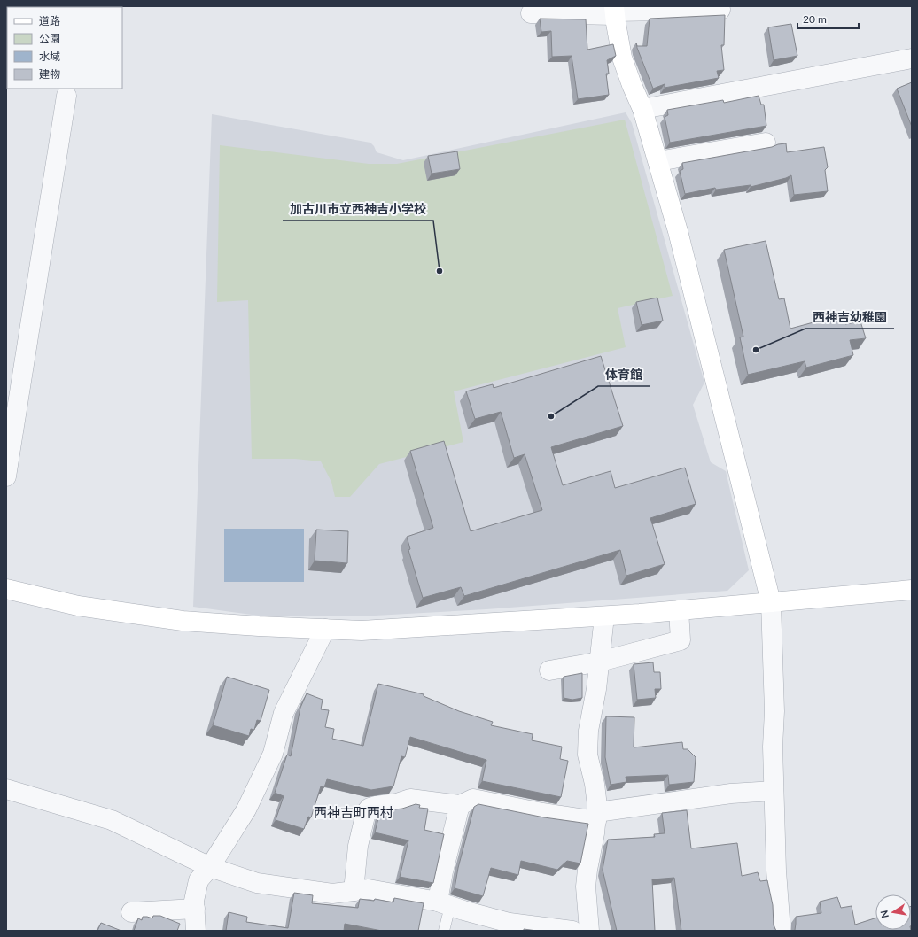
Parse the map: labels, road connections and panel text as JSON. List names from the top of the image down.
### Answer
{
  "districts": ["西神吉町西村"],
  "places": ["加古川市立西神吉小学校", "西神吉幼稚園", "体育館"],
  "legend": [
    "道路",
    "公園",
    "水域",
    "建物"
  ],
  "scale_bar": "20 m",
  "north": "left"
}
